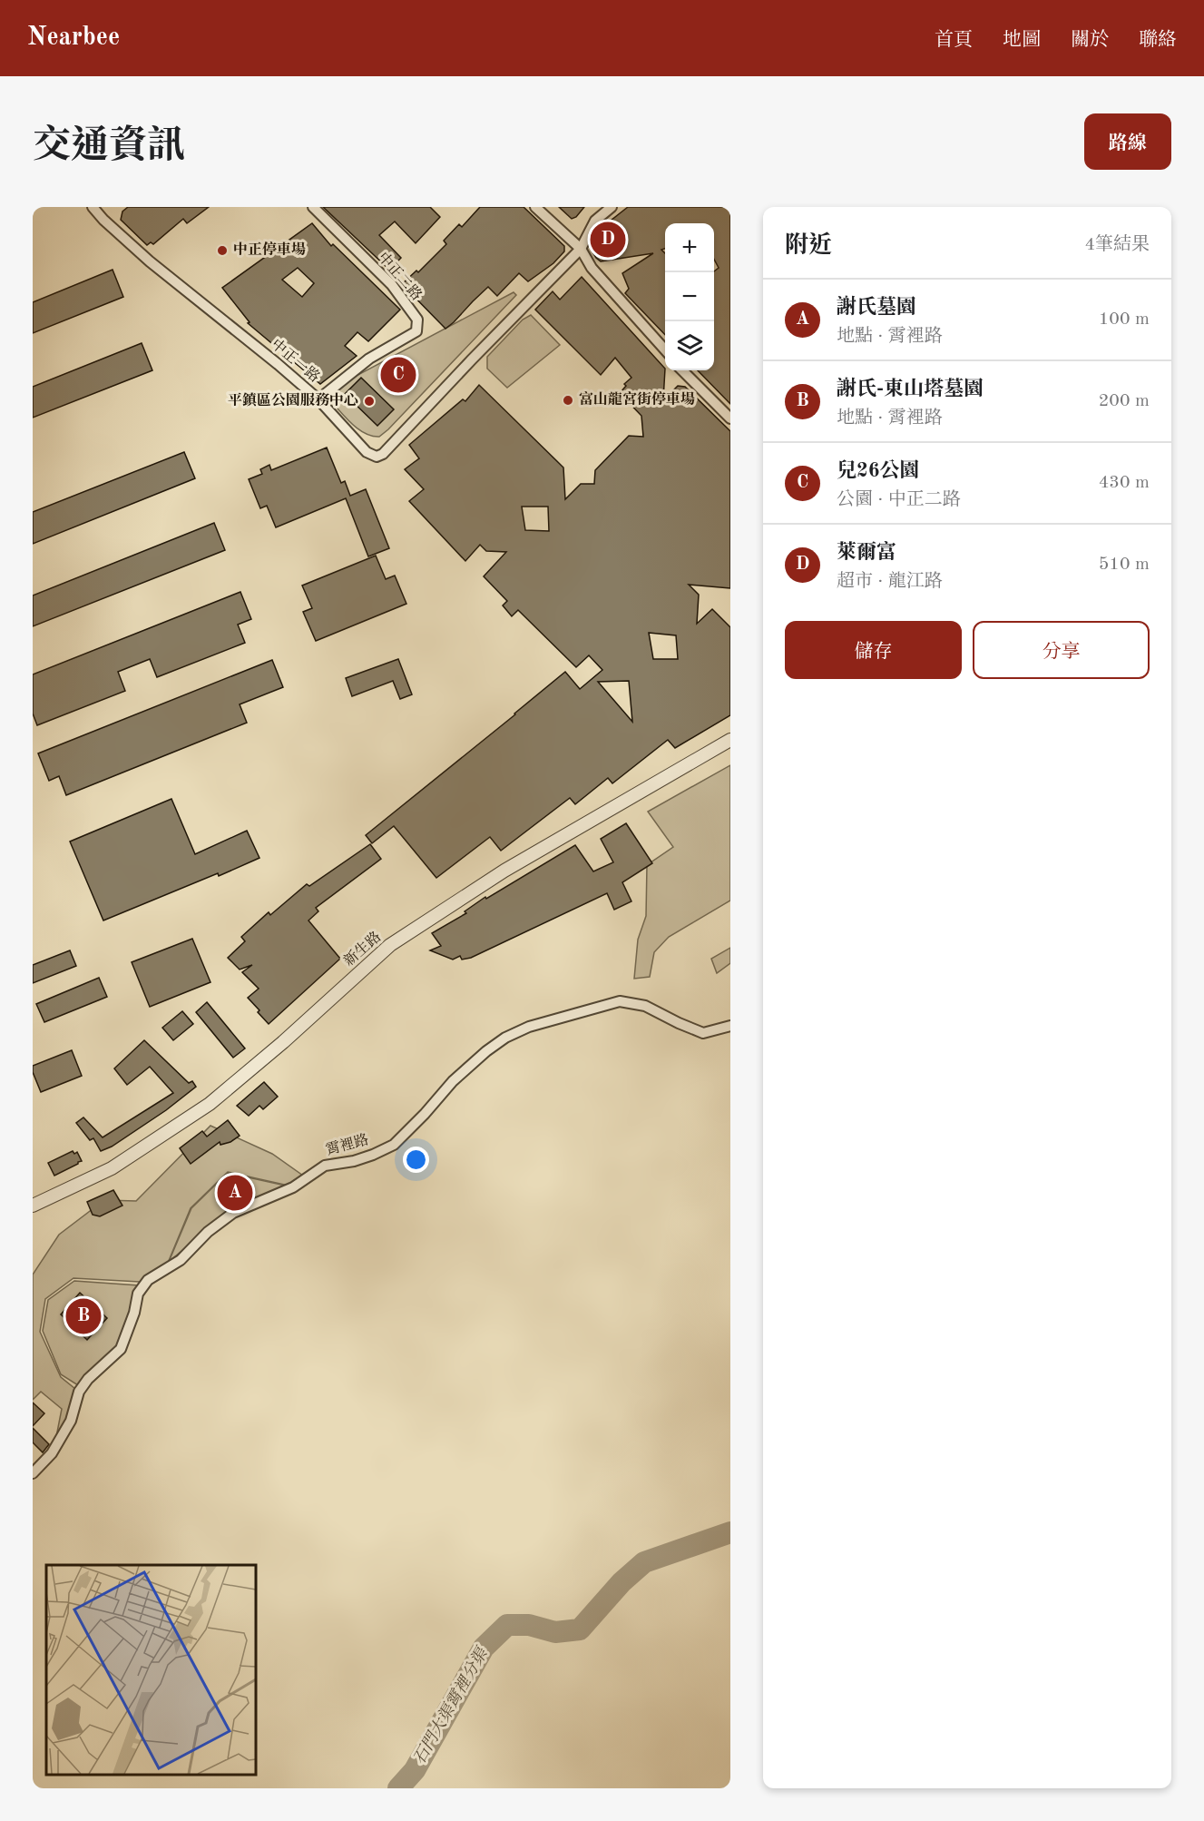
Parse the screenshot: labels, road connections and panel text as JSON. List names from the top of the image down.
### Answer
{
  "streets": {
    "street": [
      "中正二路",
      "中正一路",
      "新生路",
      "霄裡路"
    ]
  },
  "crossings": [
    ["中正二路", "中正一路"]
  ],
  "water": ["石門大渠霄裡分渠"],
  "places": ["中正停車場", "富山龍宮街停車場", "平鎮區公園服務中心"],
  "page": {
    "header": "Nearbee",
    "nav": [
      "首頁",
      "地圖",
      "關於",
      "聯絡"
    ],
    "title": "交通資訊",
    "buttons": [
      "路線",
      ["儲存", "分享"]
    ],
    "heading": ["附近", "4筆結果"],
    "pins": [
      "D",
      "C",
      "A",
      "B"
    ],
    "map_buttons": ["+", "−"],
    "list": [
      {
        "mark": "A",
        "name": "謝氏墓園",
        "note": "地點 · 霄裡路",
        "value": "100 m"
      },
      {
        "mark": "B",
        "name": "謝氏-東山塔墓園",
        "note": "地點 · 霄裡路",
        "value": "200 m"
      },
      {
        "mark": "C",
        "name": "兒26公園",
        "note": "公園 · 中正二路",
        "value": "430 m"
      },
      {
        "mark": "D",
        "name": "萊爾富",
        "note": "超市 · 龍江路",
        "value": "510 m"
      }
    ]
  }
}
